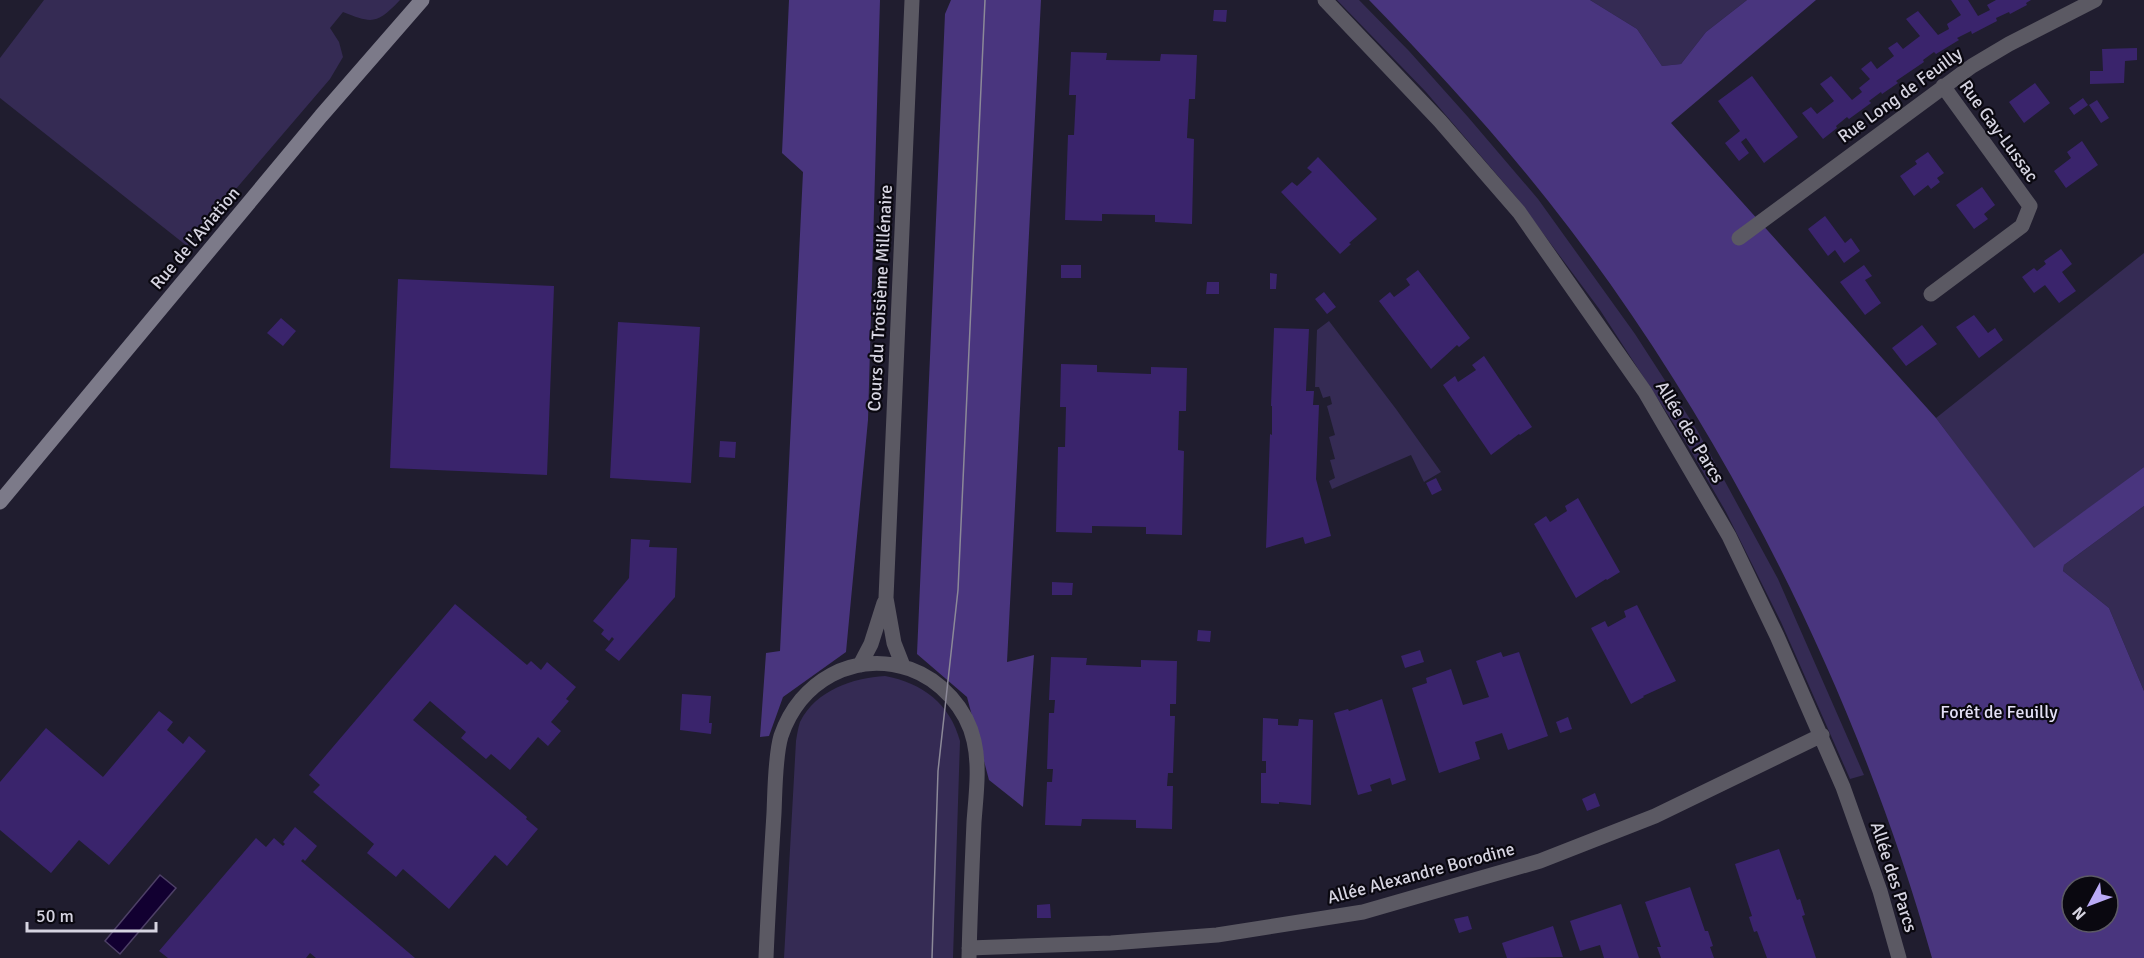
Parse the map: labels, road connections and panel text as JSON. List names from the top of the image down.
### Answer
{
  "streets": {
    "street": [
      "Rue Long de Feuilly",
      "Rue Gay-Lussac",
      "Rue de l'Aviation",
      "Cours du Troisième Millénaire",
      "Allée des Parcs",
      "Allée Alexandre Borodine"
    ]
  },
  "crossings": [
    ["Rue Long de Feuilly", "Rue Gay-Lussac"],
    ["Allée des Parcs", "Allée Alexandre Borodine"]
  ],
  "parks": ["Forêt de Feuilly"],
  "scale_bar": "50 m",
  "north": "bottom left"
}
